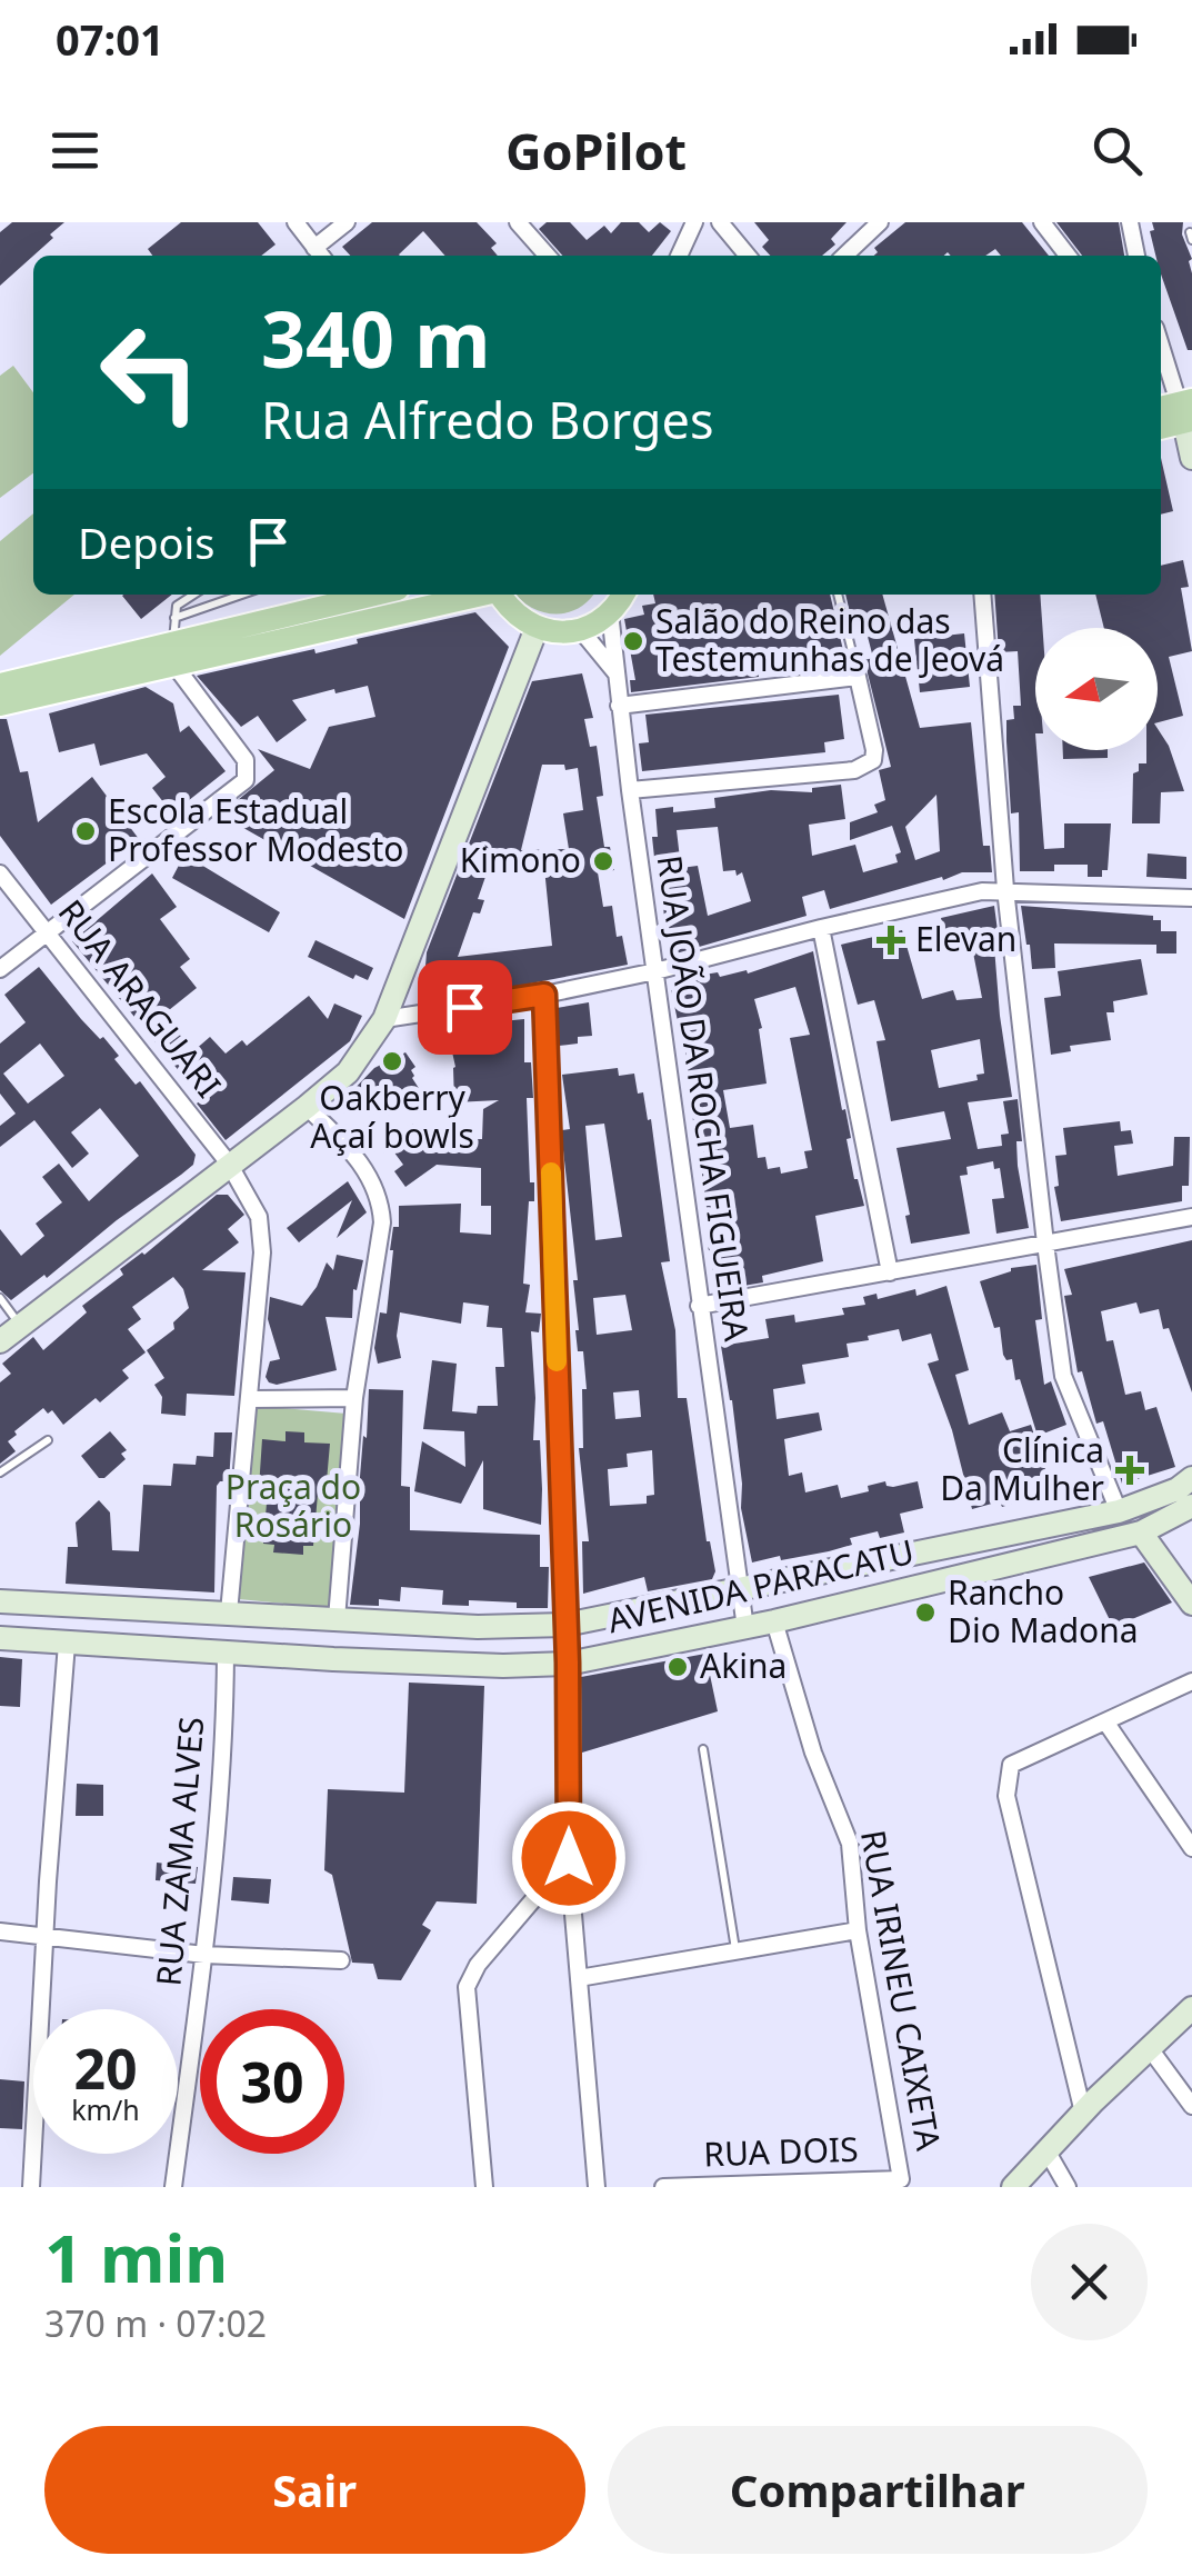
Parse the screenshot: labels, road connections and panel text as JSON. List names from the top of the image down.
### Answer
{
  "streets": {
    "street": [
      "RUA ARAGUARI",
      "RUA JOÃO DA ROCHA FIGUEIRA",
      "AVENIDA PARACATU",
      "RUA ZAMA ALVES",
      "RUA IRINEU CAIXETA",
      "RUA DOIS"
    ]
  },
  "crossings": [
    ["RUA JOÃO DA ROCHA FIGUEIRA", "AVENIDA PARACATU"],
    ["AVENIDA PARACATU", "RUA ZAMA ALVES"],
    ["AVENIDA PARACATU", "RUA IRINEU CAIXETA"],
    ["RUA IRINEU CAIXETA", "RUA DOIS"]
  ],
  "parks": ["Praça do Rosário"],
  "places": {
    "other": [
      "Salão do Reino das Testemunhas de Jeová",
      "Escola Estadual Professor Modesto",
      "Kimono",
      "Oakberry Açaí bowls",
      "Rancho Dio Madona",
      "Akina"
    ],
    "health": ["Elevan", "Clínica Da Mulher"]
  },
  "north": "left",
  "page": {
    "status": "07:01",
    "header": "GoPilot",
    "turn": ["340 m", "Rua Alfredo Borges"],
    "then": "Depois",
    "speed": "20 km/h",
    "limit": "30",
    "heading": ["1 min", "370 m · 07:02"],
    "buttons": ["Sair", "Compartilhar"]
  }
}
